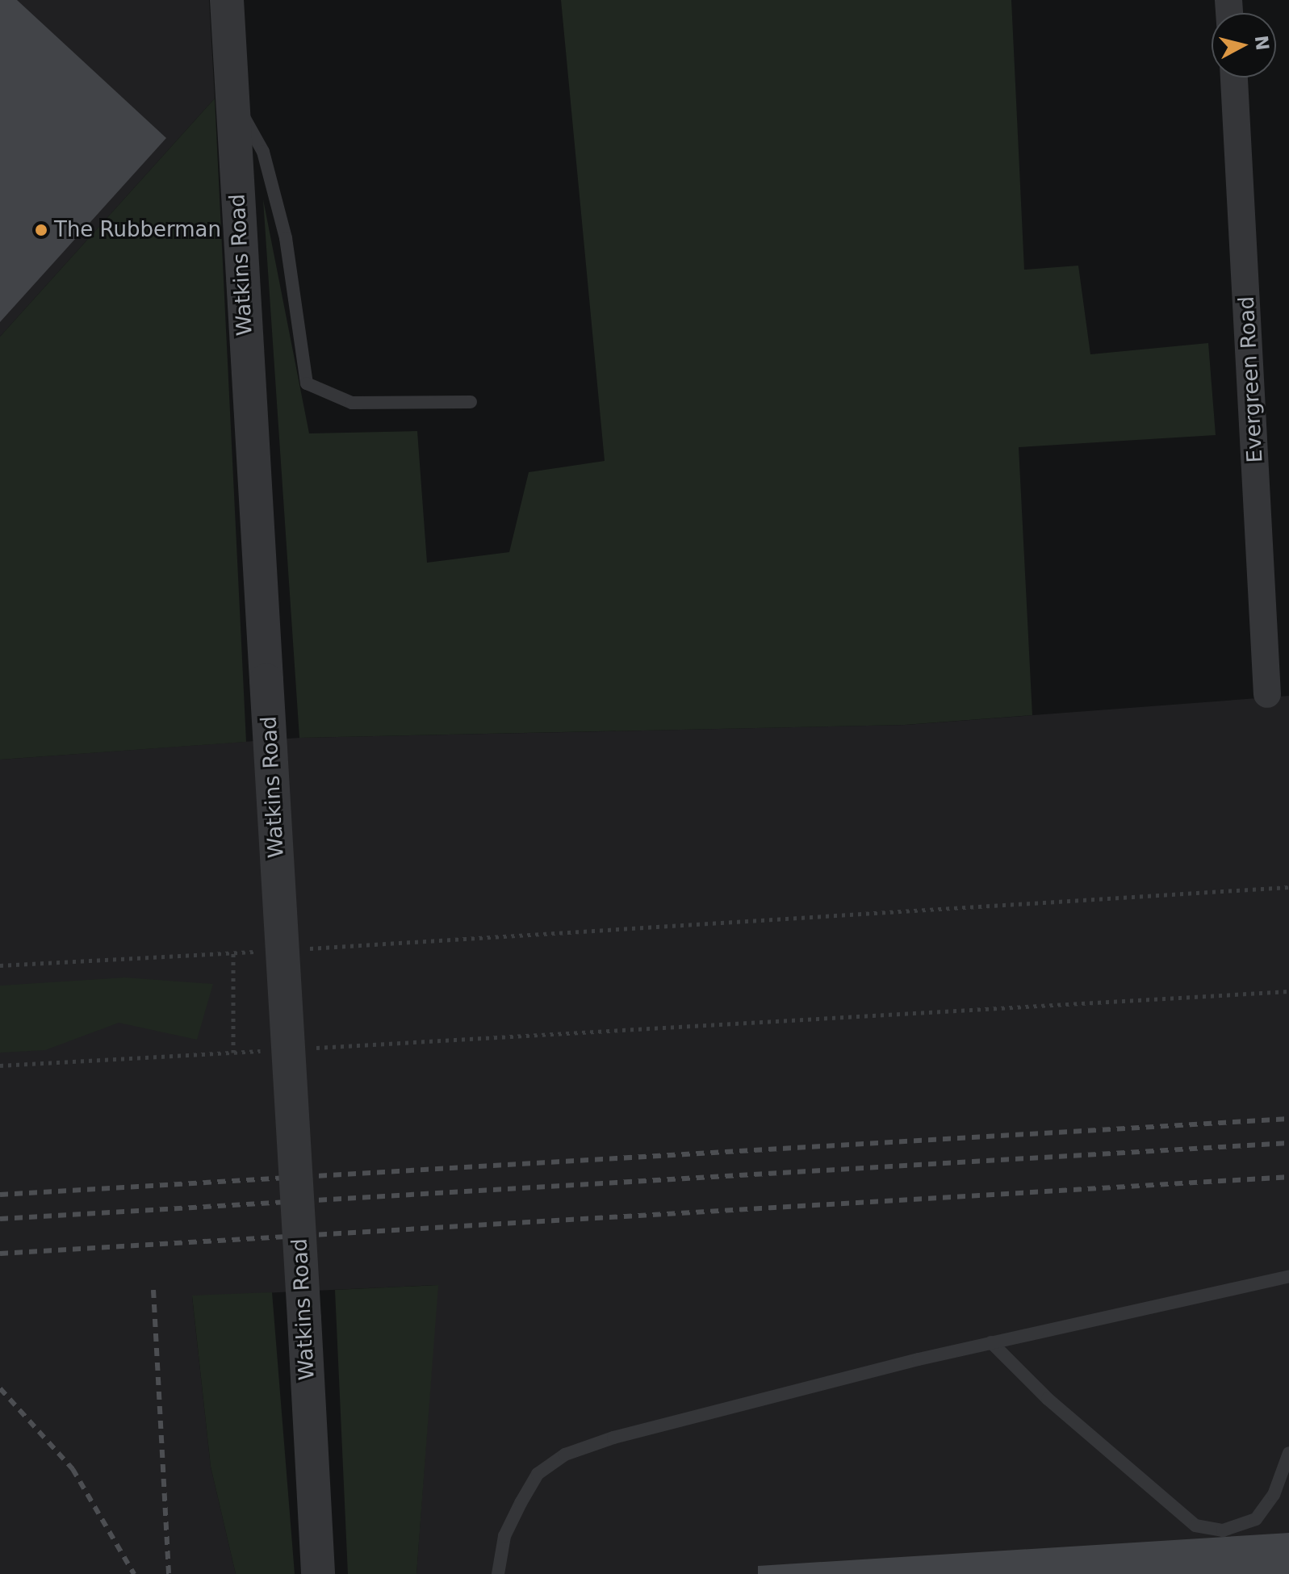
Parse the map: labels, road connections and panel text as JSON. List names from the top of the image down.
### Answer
{
  "streets": {
    "street": ["Watkins Road", "Evergreen Road"]
  },
  "places": ["The Rubberman"],
  "north": "right"
}
